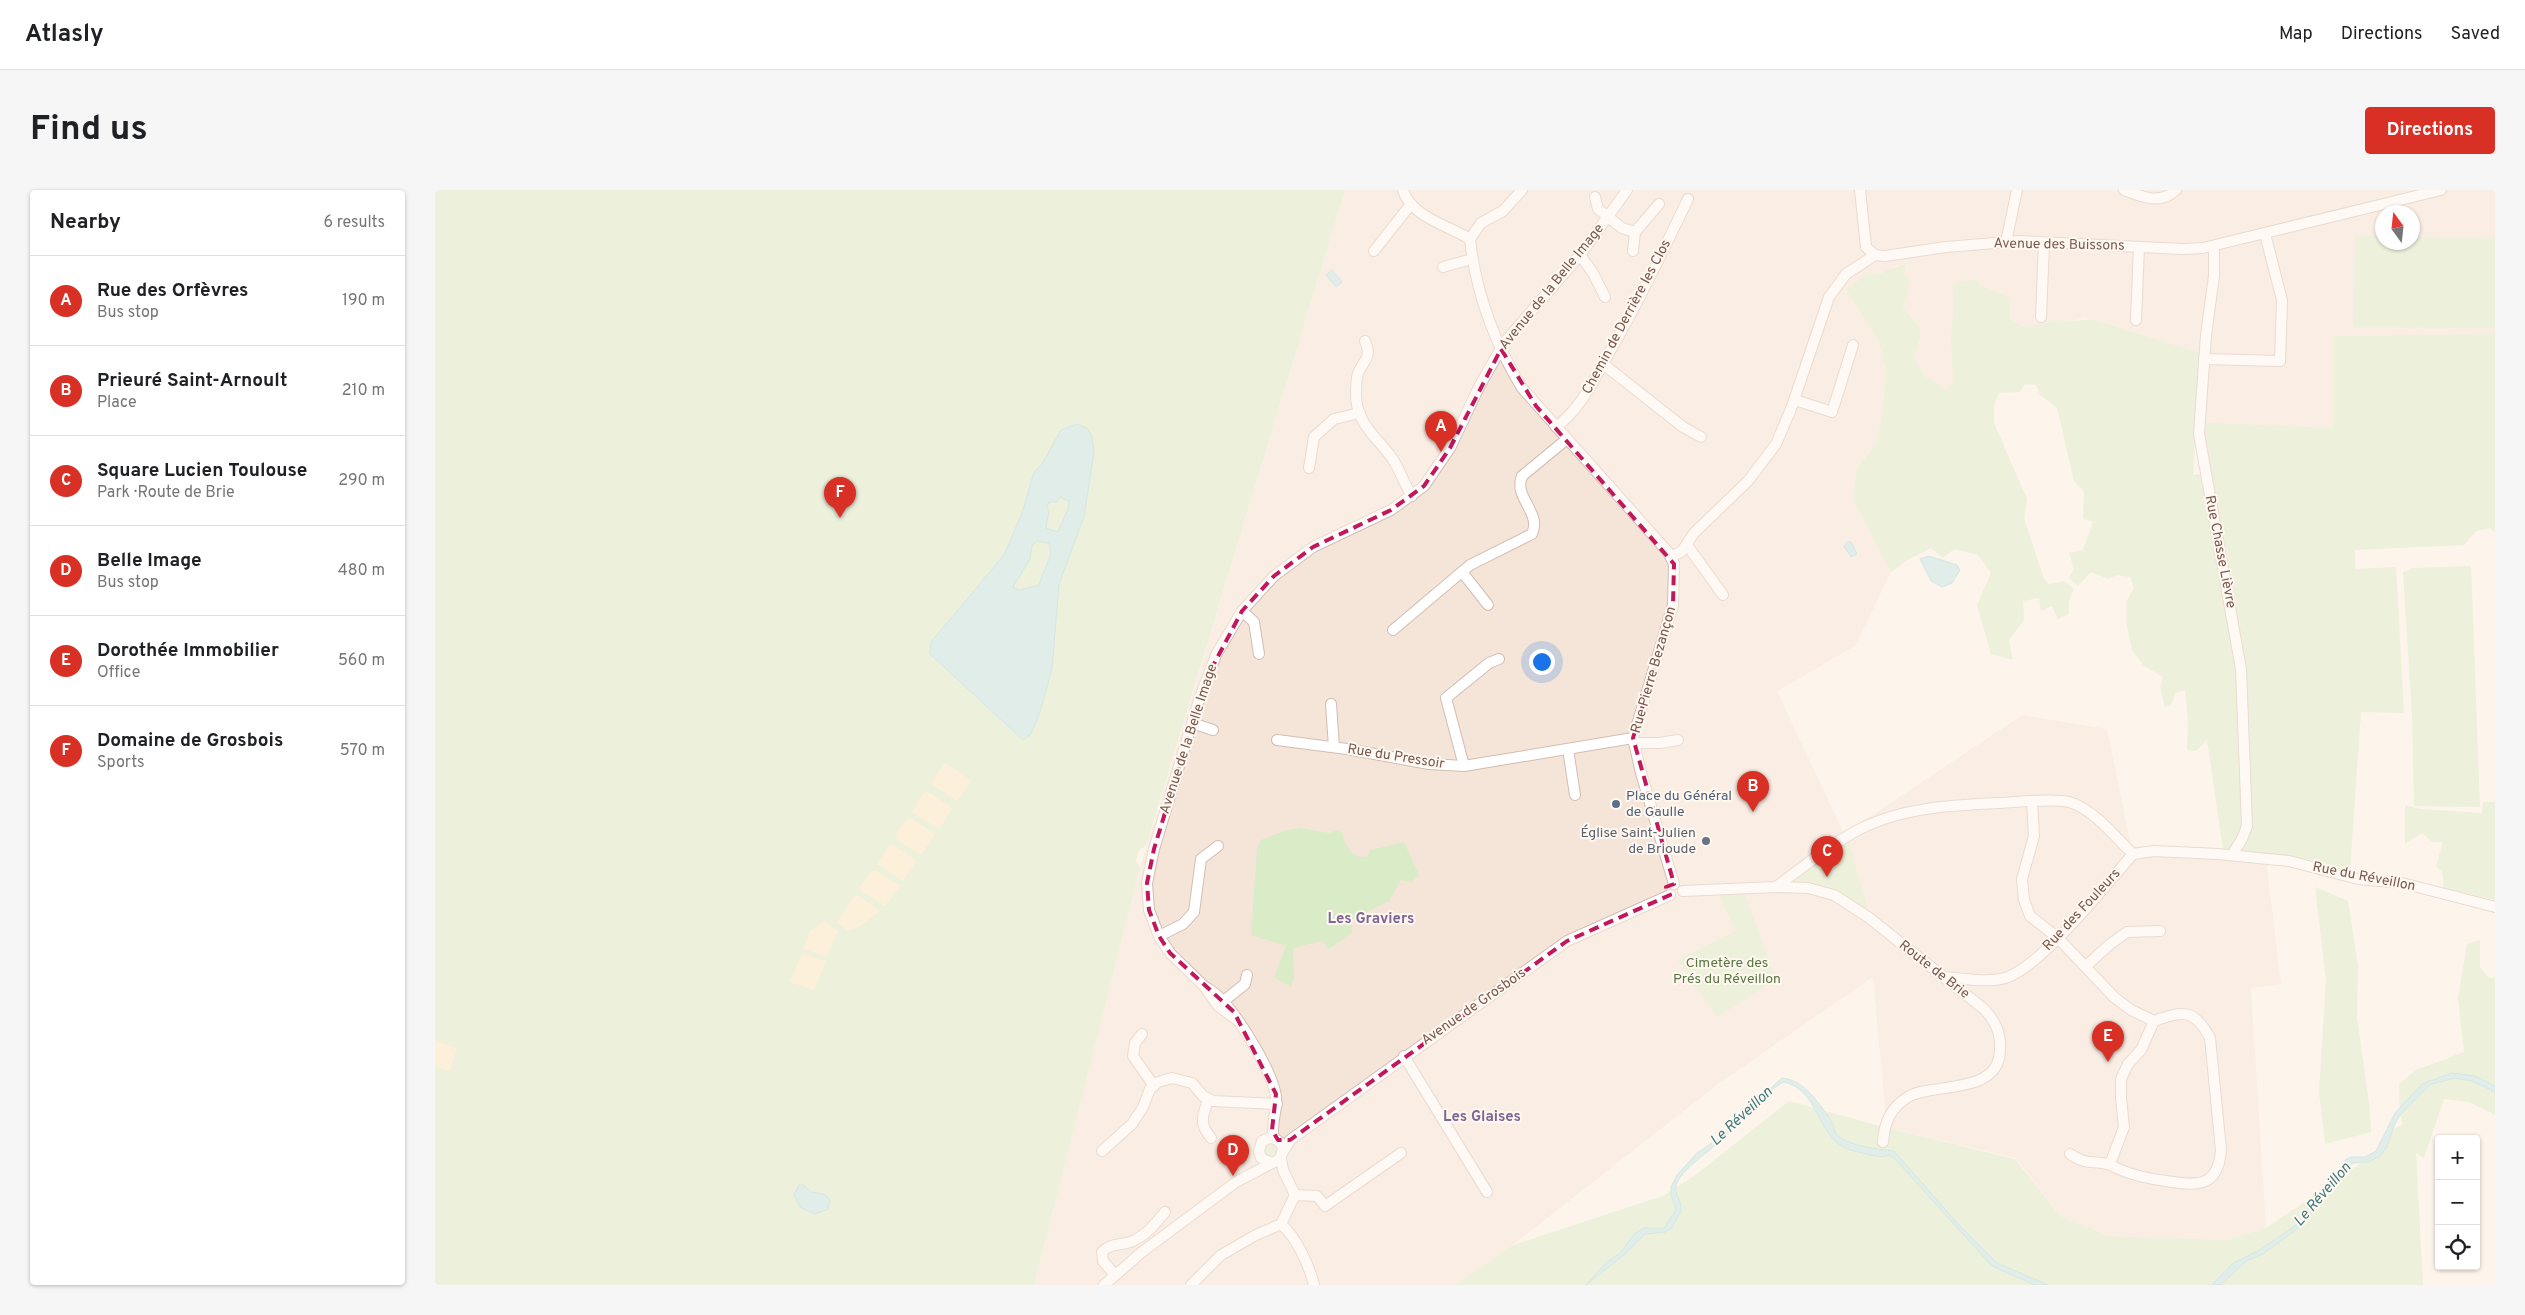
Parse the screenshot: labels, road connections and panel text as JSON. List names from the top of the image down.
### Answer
{
  "streets": {
    "street": [
      "Avenue des Buissons",
      "Avenue de la Belle Image",
      "Chemin de Derrière les Clos",
      "Rue Chasse Lièvre",
      "Rue Pierre Bezançon",
      "Rue du Pressoir",
      "Rue du Réveillon",
      "Rue des Fouleurs",
      "Route de Brie",
      "Avenue de Grosbois"
    ]
  },
  "crossings": [
    ["Avenue des Buissons", "Rue Chasse Lièvre"],
    ["Avenue de la Belle Image", "Avenue de Grosbois"],
    ["Rue Chasse Lièvre", "Rue du Réveillon"],
    ["Rue Pierre Bezançon", "Rue du Pressoir"],
    ["Rue Pierre Bezançon", "Route de Brie"],
    ["Rue Pierre Bezançon", "Avenue de Grosbois"],
    ["Rue du Réveillon", "Rue des Fouleurs"],
    ["Rue des Fouleurs", "Route de Brie"],
    ["Route de Brie", "Avenue de Grosbois"]
  ],
  "districts": ["Les Graviers", "Les Glaises"],
  "water": ["Le Réveillon"],
  "parks": ["Cimetère des Prés du Réveillon"],
  "places": ["Place du Général de Gaulle", "Église Saint-Julien de Brioude"],
  "north": "top",
  "page": {
    "header": "Atlasly",
    "nav": ["Map", "Directions", "Saved"],
    "buttons": "Directions",
    "title": "Find us",
    "heading": ["Nearby", "6 results"],
    "list": [
      {
        "mark": "A",
        "name": "Rue des Orfèvres",
        "note": "Bus stop",
        "value": "190 m"
      },
      {
        "mark": "B",
        "name": "Prieuré Saint-Arnoult",
        "note": "Place",
        "value": "210 m"
      },
      {
        "mark": "C",
        "name": "Square Lucien Toulouse",
        "note": "Park · Route de Brie",
        "value": "290 m"
      },
      {
        "mark": "D",
        "name": "Belle Image",
        "note": "Bus stop",
        "value": "480 m"
      },
      {
        "mark": "E",
        "name": "Dorothée Immobilier",
        "note": "Office",
        "value": "560 m"
      },
      {
        "mark": "F",
        "name": "Domaine de Grosbois",
        "note": "Sports",
        "value": "570 m"
      }
    ],
    "pins": [
      "A",
      "F",
      "B",
      "C",
      "E",
      "D"
    ],
    "map_buttons": ["+", "−"]
  }
}
